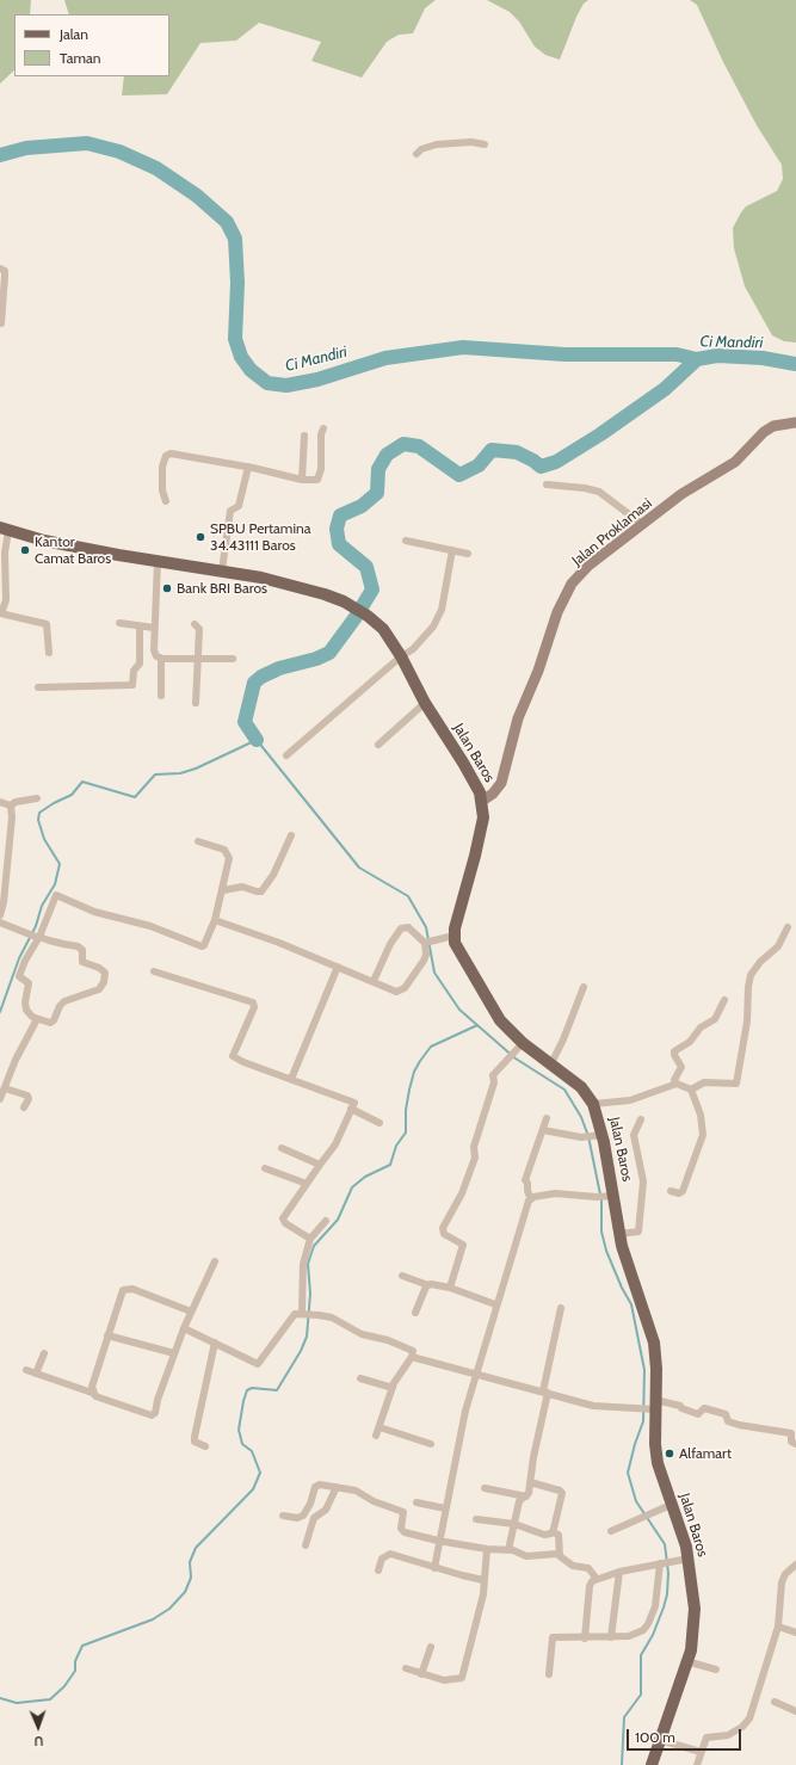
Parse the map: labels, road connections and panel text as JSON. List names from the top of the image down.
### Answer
{
  "streets": {
    "main road": ["Jalan Baros"],
    "street": ["Jalan Proklamasi"]
  },
  "crossings": [
    ["Jalan Proklamasi", "Jalan Baros"]
  ],
  "water": ["Ci Mandiri"],
  "places": [
    "SPBU Pertamina 34.43111 Baros",
    "Kantor Camat Baros",
    "Bank BRI Baros",
    "Alfamart"
  ],
  "legend": ["Jalan", "Taman"],
  "scale_bar": "100 m",
  "north": "bottom"
}
